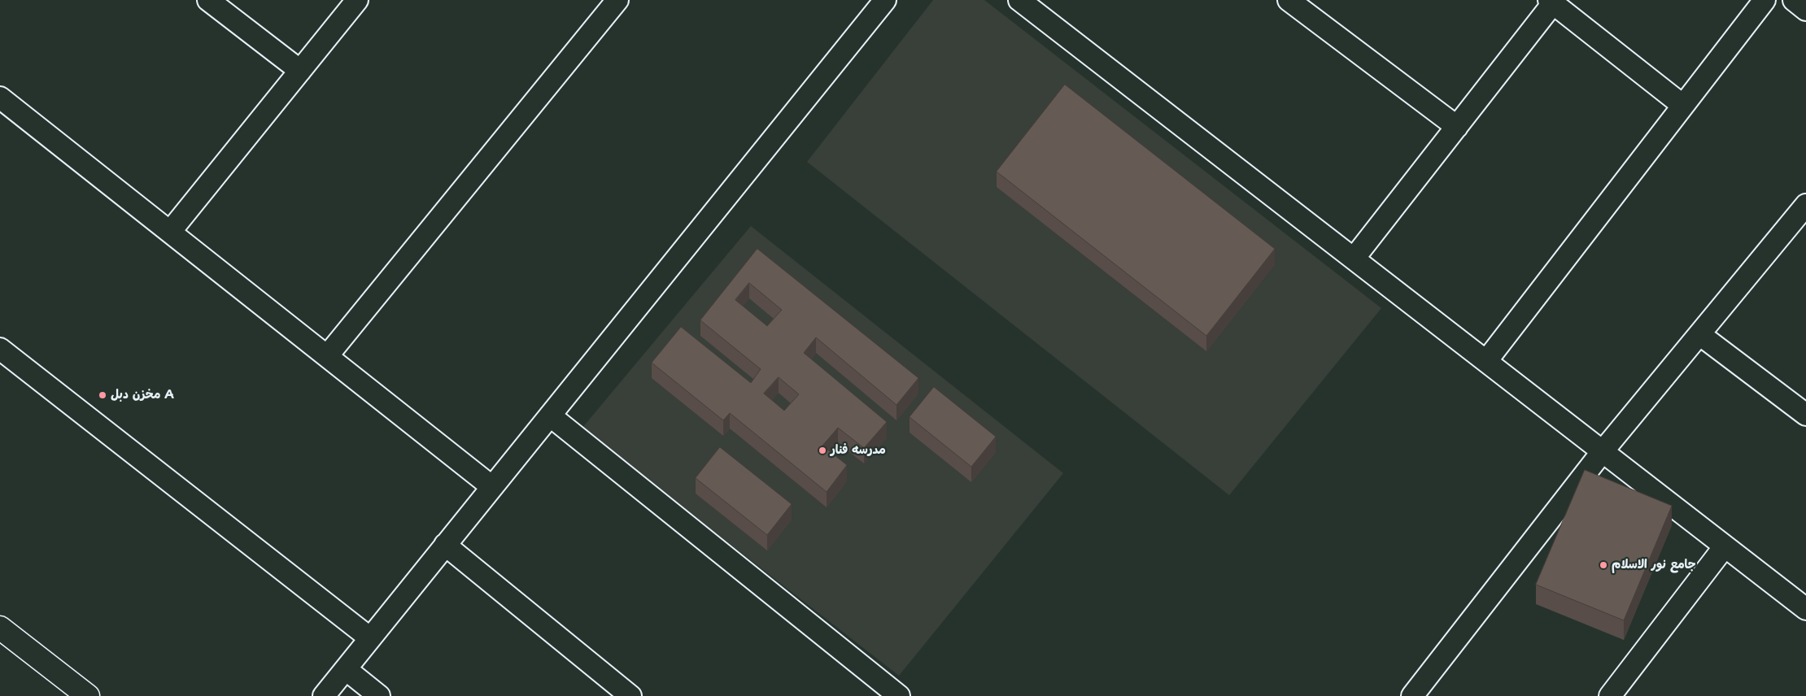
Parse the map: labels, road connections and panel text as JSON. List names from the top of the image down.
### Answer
{
  "places": ["مخزن دبل A", "مدرسه فنار", "جامع نور الاسلام"]
}
